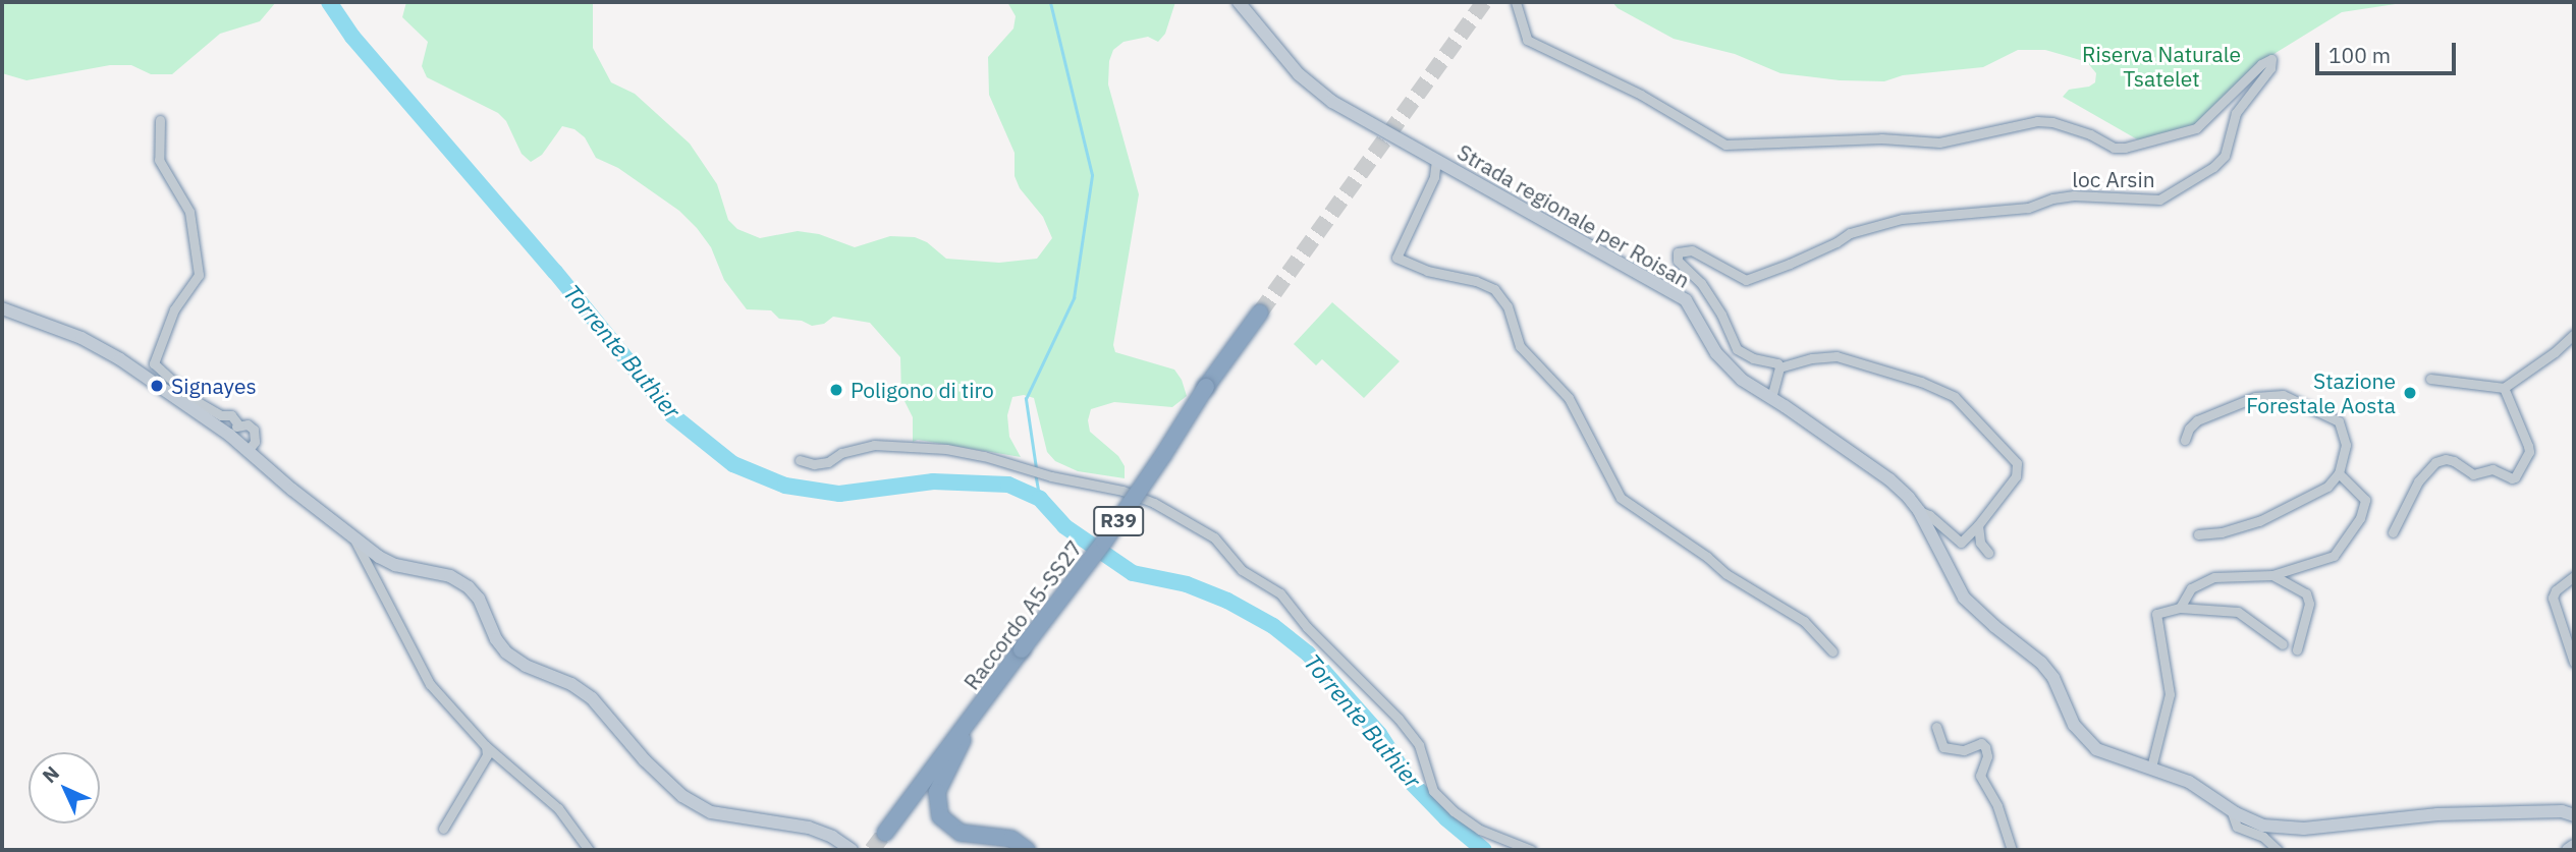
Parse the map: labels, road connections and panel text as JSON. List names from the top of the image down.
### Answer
{
  "streets": {
    "highway": ["R39", "Raccordo A5-SS27"],
    "main road": ["Strada regionale per Roisan"],
    "street": ["loc Arsin"]
  },
  "water": ["Torrente Buthier"],
  "parks": ["Riserva Naturale Tsatelet"],
  "places": ["Signayes", "Poligono di tiro", "Stazione Forestale Aosta"],
  "scale_bar": "100 m",
  "north": "top left"
}
